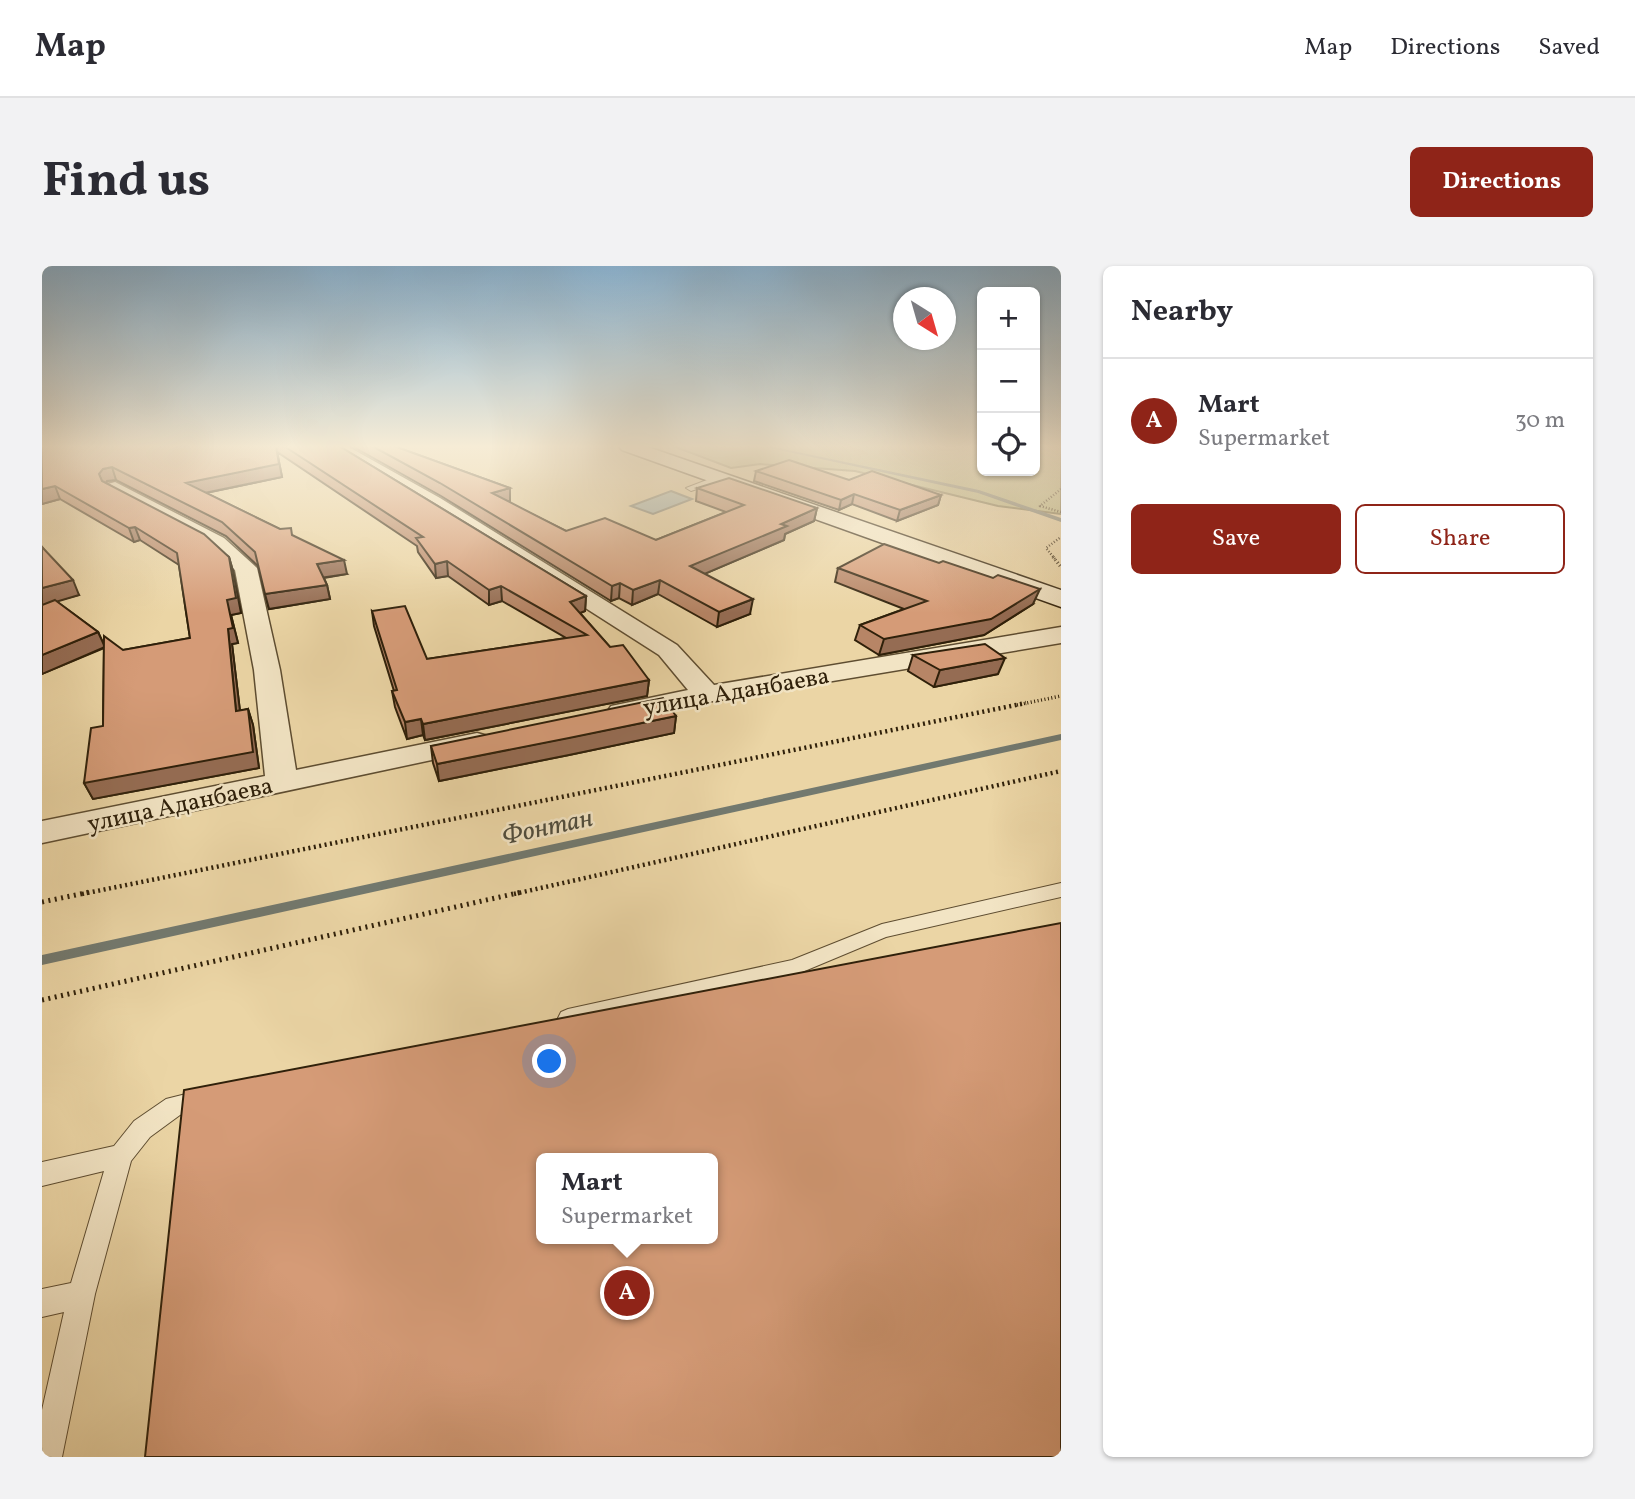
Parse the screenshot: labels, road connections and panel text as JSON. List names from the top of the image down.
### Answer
{
  "streets": {
    "street": ["улица Аданбаева"]
  },
  "water": ["Фонтан"],
  "north": "bottom right",
  "page": {
    "header": "Map",
    "nav": ["Map", "Directions", "Saved"],
    "buttons": [
      "Directions",
      ["Save", "Share"]
    ],
    "title": "Find us",
    "heading": "Nearby",
    "map_buttons": ["+", "−"],
    "list": [
      {
        "mark": "A",
        "name": "Mart",
        "note": "Supermarket",
        "value": "30 m"
      }
    ],
    "popup": ["Mart", "Supermarket"],
    "pins": "A"
  }
}
